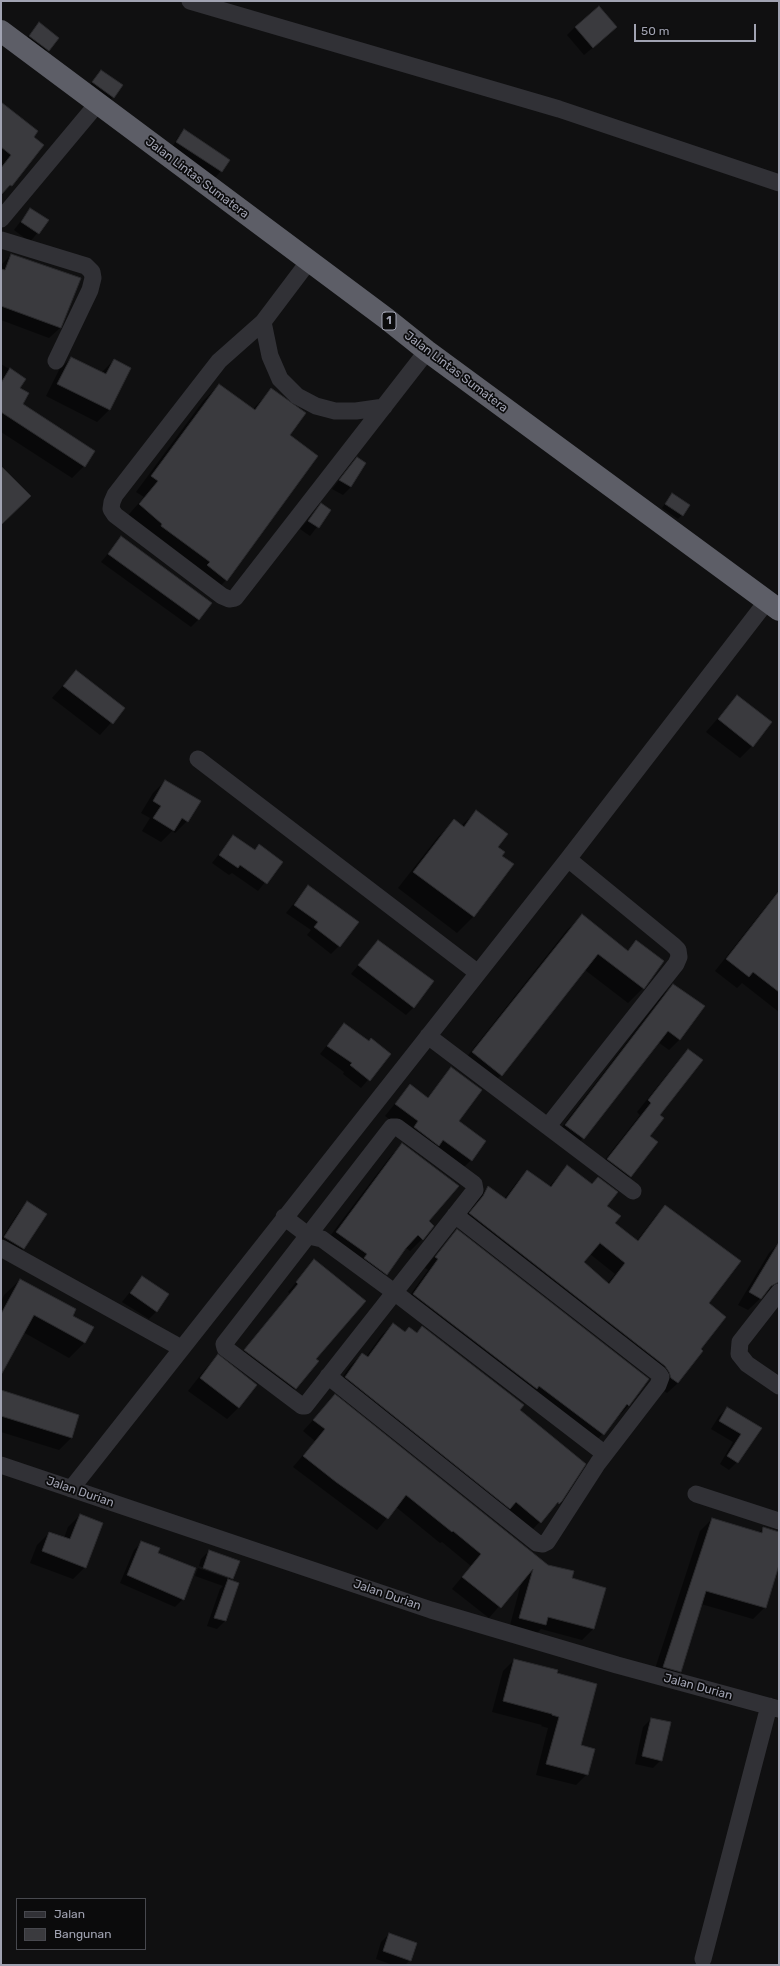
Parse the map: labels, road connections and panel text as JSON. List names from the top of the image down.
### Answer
{
  "streets": {
    "highway": ["Jalan Lintas Sumatera", "1"],
    "street": ["Jalan Durian"]
  },
  "legend": ["Jalan", "Bangunan"],
  "scale_bar": "50 m"
}
